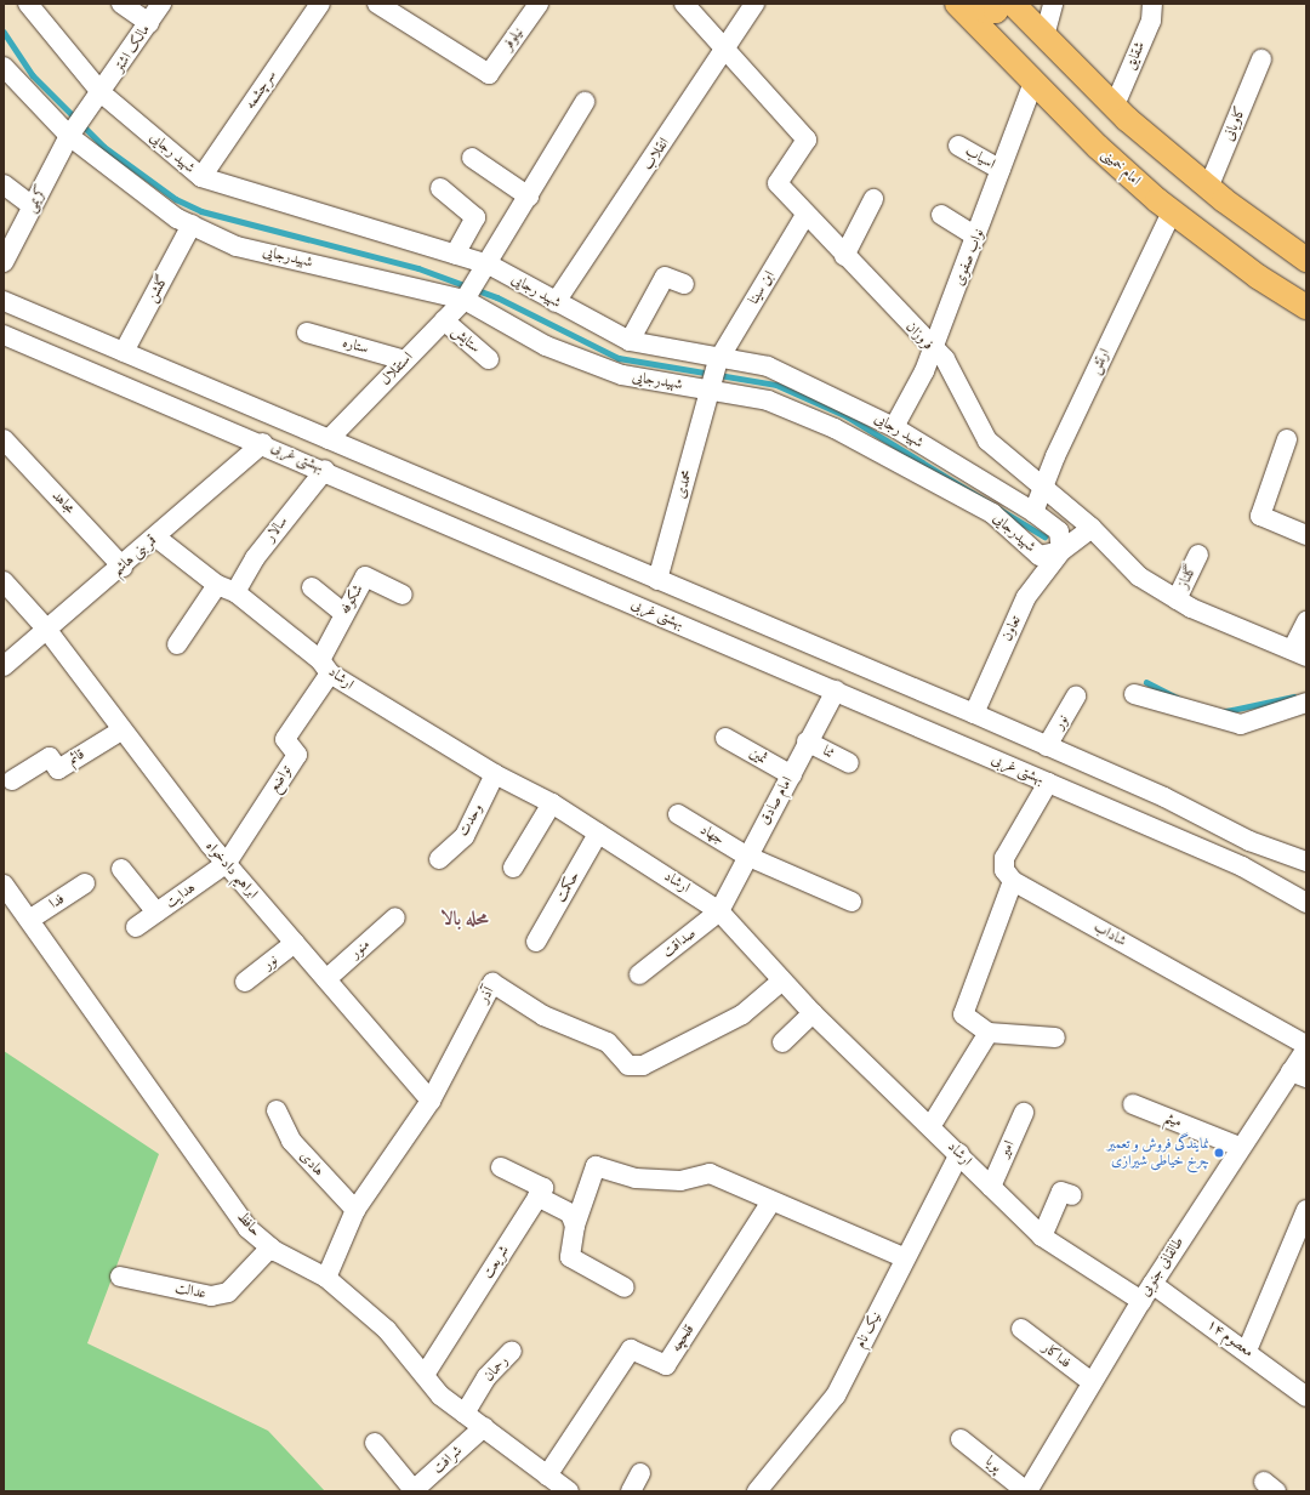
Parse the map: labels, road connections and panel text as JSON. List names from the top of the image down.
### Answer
{
  "streets": {
    "main road": ["امام خمینی"],
    "street": [
      "نیلوفر",
      "مالک اشتر",
      "شقایق",
      "سرچشمه",
      "کاویانی",
      "شهید رجایی",
      "انقلاب",
      "اسیاب",
      "کریمی",
      "شهیدرجایی",
      "نواب صفوی",
      "ابن سینا",
      "گلشن",
      "فروزان",
      "ستایش",
      "ستاره",
      "ارتش",
      "استقلال",
      "بهشتی غربی",
      "محمدی",
      "مجاهد",
      "سالار",
      "قمربنی هاشم",
      "گلناز",
      "شکوفه",
      "تعاون",
      "ارشاد",
      "نور",
      "ثنا",
      "ثمین",
      "قائم",
      "تواضع",
      "امام صادق",
      "وحدت",
      "جهاد",
      "ابراهیم دادخواه",
      "حکمت",
      "هدایت",
      "فدا",
      "شاداب",
      "صداقت",
      "منور",
      "آذر",
      "میثم",
      "امیر",
      "هادی",
      "حافظ",
      "شریعت",
      "طالقانی جنوبی",
      "عدالت",
      "نیک نام",
      "قلحچه",
      "۱۴ معصوم",
      "فداکار",
      "رحمان",
      "شرافت",
      "پویا"
    ]
  },
  "crossings": [
    ["مالک اشتر", "شهید رجایی"],
    ["مالک اشتر", "کریمی"],
    ["مالک اشتر", "شهیدرجایی"],
    ["سرچشمه", "شهید رجایی"],
    ["شهید رجایی", "انقلاب"],
    ["شهید رجایی", "شهیدرجایی"],
    ["شهید رجایی", "نواب صفوی"],
    ["شهید رجایی", "ابن سینا"],
    ["شهید رجایی", "ارتش"],
    ["شهید رجایی", "استقلال"],
    ["شهید رجایی", "تعاون"],
    ["انقلاب", "فروزان"],
    ["اسیاب", "نواب صفوی"],
    ["امام خمینی", "نواب صفوی"],
    ["امام خمینی", "ارتش"],
    ["کریمی", "شهیدرجایی"],
    ["شهیدرجایی", "ابن سینا"],
    ["شهیدرجایی", "گلشن"],
    ["شهیدرجایی", "فروزان"],
    ["شهیدرجایی", "استقلال"],
    ["شهیدرجایی", "محمدی"],
    ["شهیدرجایی", "تعاون"],
    ["نواب صفوی", "فروزان"],
    ["ابن سینا", "فروزان"],
    ["ابن سینا", "محمدی"],
    ["گلشن", "بهشتی غربی"],
    ["فروزان", "ارتش"],
    ["ستایش", "استقلال"],
    ["ستاره", "استقلال"],
    ["استقلال", "بهشتی غربی"],
    ["بهشتی غربی", "محمدی"],
    ["بهشتی غربی", "سالار"],
    ["بهشتی غربی", "قمربنی هاشم"],
    ["بهشتی غربی", "تعاون"],
    ["بهشتی غربی", "نور"],
    ["بهشتی غربی", "امام صادق"],
    ["مجاهد", "قمربنی هاشم"],
    ["سالار", "ارشاد"],
    ["قمربنی هاشم", "ارشاد"],
    ["قمربنی هاشم", "ابراهیم دادخواه"],
    ["شکوفه", "ارشاد"],
    ["شکوفه", "تواضع"],
    ["ارشاد", "تواضع"],
    ["ارشاد", "امام صادق"],
    ["ارشاد", "وحدت"],
    ["ارشاد", "حکمت"],
    ["ارشاد", "صداقت"],
    ["ارشاد", "آذر"],
    ["ارشاد", "امیر"],
    ["ارشاد", "طالقانی جنوبی"],
    ["ارشاد", "نیک نام"],
    ["نور", "ابراهیم دادخواه"],
    ["ثنا", "امام صادق"],
    ["ثمین", "امام صادق"],
    ["قائم", "ابراهیم دادخواه"],
    ["تواضع", "ابراهیم دادخواه"],
    ["تواضع", "هدایت"],
    ["امام صادق", "جهاد"],
    ["امام صادق", "صداقت"],
    ["ابراهیم دادخواه", "هدایت"],
    ["ابراهیم دادخواه", "منور"],
    ["ابراهیم دادخواه", "آذر"],
    ["فدا", "حافظ"],
    ["شاداب", "طالقانی جنوبی"],
    ["آذر", "هادی"],
    ["آذر", "حافظ"],
    ["میثم", "طالقانی جنوبی"],
    ["حافظ", "شریعت"],
    ["حافظ", "عدالت"],
    ["حافظ", "قلحچه"],
    ["حافظ", "رحمان"],
    ["حافظ", "شرافت"],
    ["طالقانی جنوبی", "۱۴ معصوم"],
    ["طالقانی جنوبی", "فداکار"],
    ["طالقانی جنوبی", "پویا"]
  ],
  "districts": ["محله بالا"],
  "places": ["نمایندگی فروش و تعمیر چرخ خیاطی شیرازی"]
}
